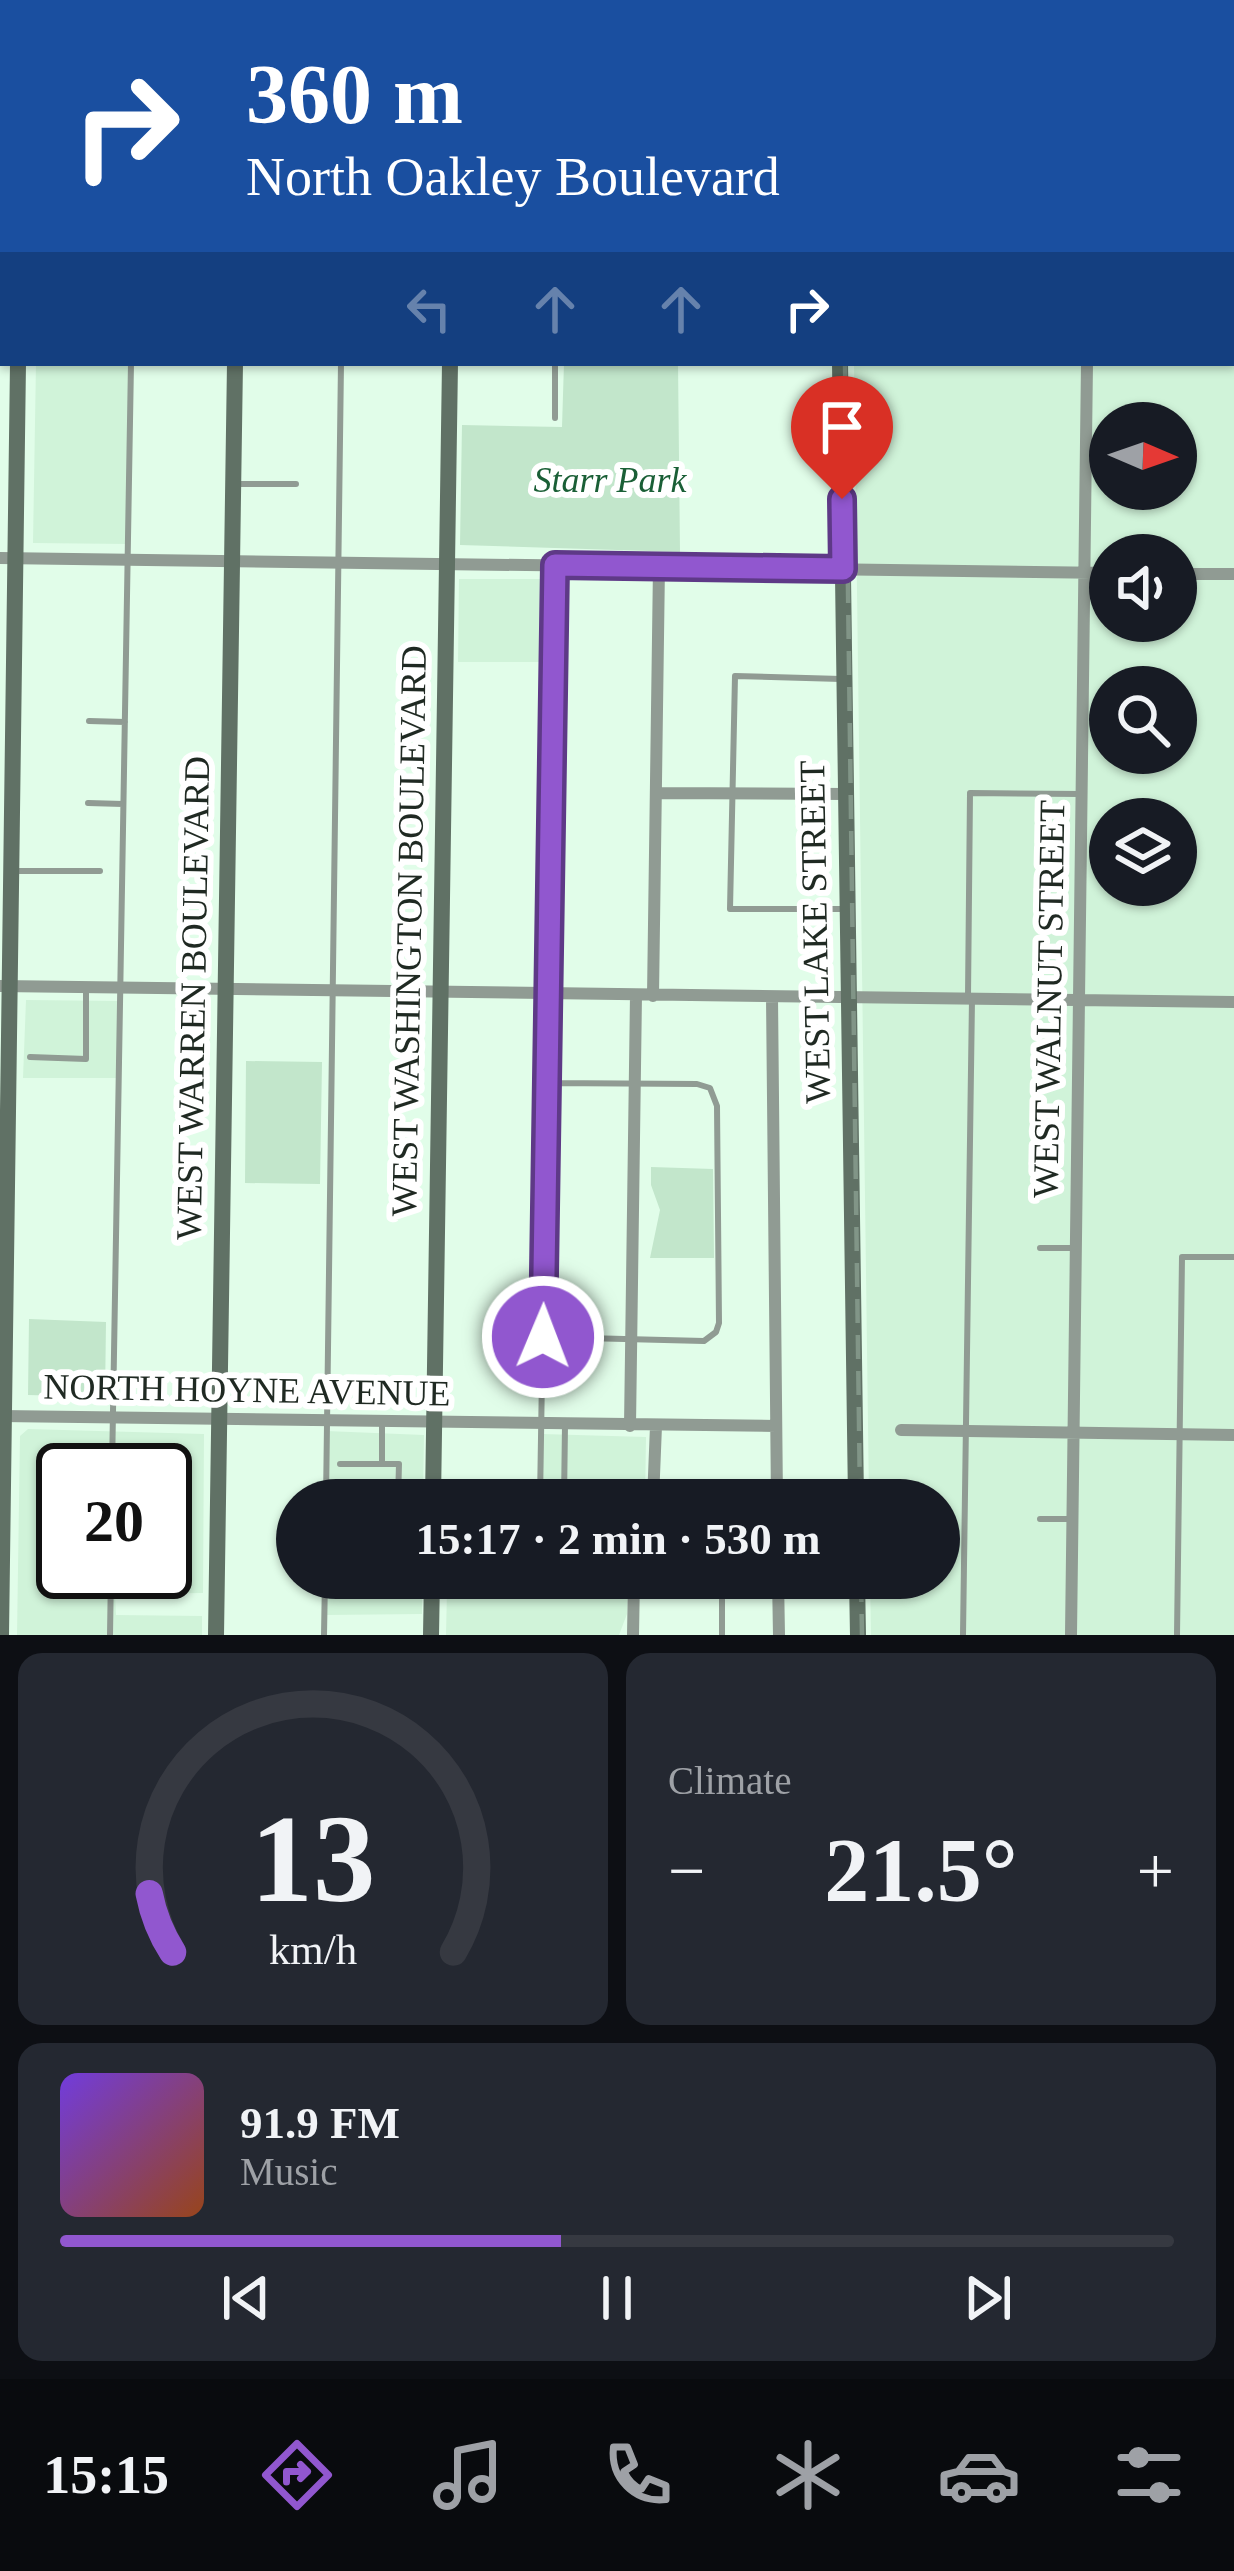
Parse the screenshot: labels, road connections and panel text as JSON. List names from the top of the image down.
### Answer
{
  "streets": {
    "main road": ["WEST WASHINGTON BOULEVARD", "WEST LAKE STREET", "WEST WARREN BOULEVARD"],
    "street": ["WEST WALNUT STREET", "NORTH HOYNE AVENUE"]
  },
  "crossings": [
    ["WEST WASHINGTON BOULEVARD", "NORTH HOYNE AVENUE"],
    ["WEST WARREN BOULEVARD", "NORTH HOYNE AVENUE"]
  ],
  "parks": ["Starr Park"],
  "north": "right",
  "page": {
    "turn": ["360 m", "North Oakley Boulevard"],
    "limit": "20",
    "trip": "15:17 · 2 min · 530 m",
    "tile": "Climate",
    "heat": ["−", "21.5°", "+"],
    "song": ["91.9 FM", "Music"],
    "tabs": "15:15",
    "gauge": ["13", "km/h"]
  }
}
